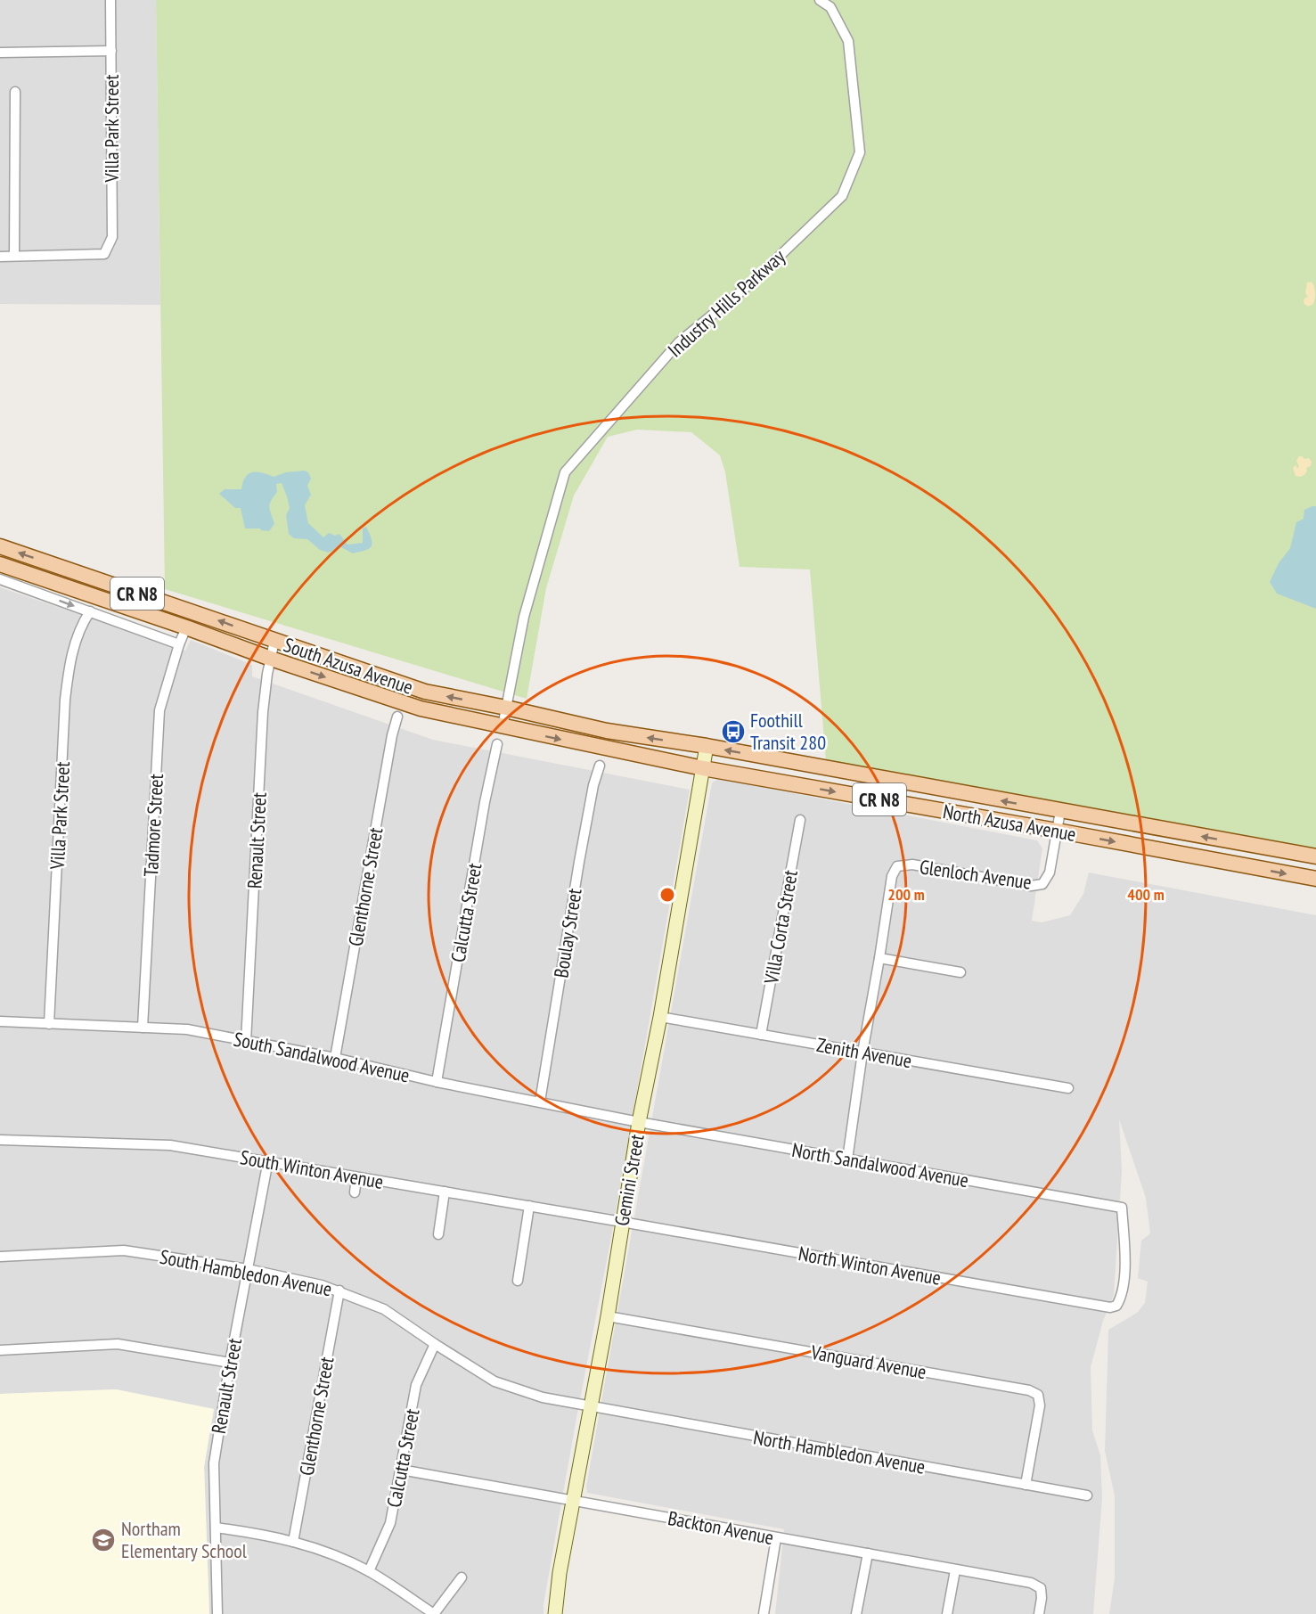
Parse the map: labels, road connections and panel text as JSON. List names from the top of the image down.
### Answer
{
  "streets": {
    "main road": ["CR N8", "South Azusa Avenue", "North Azusa Avenue"],
    "street": [
      "Villa Park Street",
      "Industry Hills Parkway",
      "Tadmore Street",
      "Renault Street",
      "Glenloch Avenue",
      "Glenthorne Street",
      "Calcutta Street",
      "Villa Corta Street",
      "Boulay Street",
      "Zenith Avenue",
      "South Sandalwood Avenue",
      "North Sandalwood Avenue",
      "South Winton Avenue",
      "Gemini Street",
      "North Winton Avenue",
      "South Hambledon Avenue",
      "Vanguard Avenue",
      "North Hambledon Avenue",
      "Backton Avenue"
    ]
  },
  "crossings": [
    ["Villa Park Street", "South Sandalwood Avenue"],
    ["Industry Hills Parkway", "South Azusa Avenue"],
    ["South Azusa Avenue", "North Azusa Avenue"],
    ["South Azusa Avenue", "Tadmore Street"],
    ["South Azusa Avenue", "Renault Street"],
    ["South Azusa Avenue", "Gemini Street"],
    ["North Azusa Avenue", "Glenloch Avenue"],
    ["North Azusa Avenue", "Gemini Street"],
    ["Tadmore Street", "South Sandalwood Avenue"],
    ["Renault Street", "South Sandalwood Avenue"],
    ["Renault Street", "South Winton Avenue"],
    ["Renault Street", "South Hambledon Avenue"],
    ["Glenthorne Street", "South Sandalwood Avenue"],
    ["Glenthorne Street", "South Hambledon Avenue"],
    ["Calcutta Street", "South Sandalwood Avenue"],
    ["Calcutta Street", "South Hambledon Avenue"],
    ["Calcutta Street", "Backton Avenue"],
    ["Villa Corta Street", "Zenith Avenue"],
    ["Boulay Street", "South Sandalwood Avenue"],
    ["Zenith Avenue", "Gemini Street"],
    ["South Sandalwood Avenue", "North Sandalwood Avenue"],
    ["South Sandalwood Avenue", "Gemini Street"],
    ["North Sandalwood Avenue", "Gemini Street"],
    ["North Sandalwood Avenue", "North Winton Avenue"],
    ["South Winton Avenue", "Gemini Street"],
    ["South Winton Avenue", "North Winton Avenue"],
    ["Gemini Street", "North Winton Avenue"],
    ["Gemini Street", "South Hambledon Avenue"],
    ["Gemini Street", "Vanguard Avenue"],
    ["Gemini Street", "North Hambledon Avenue"],
    ["Gemini Street", "Backton Avenue"],
    ["South Hambledon Avenue", "North Hambledon Avenue"],
    ["Vanguard Avenue", "North Hambledon Avenue"]
  ],
  "places": {
    "bus stop": ["Foothill Transit 280"],
    "school or university": ["Northam Elementary School"]
  },
  "rings": ["200 m", "400 m"]
}
